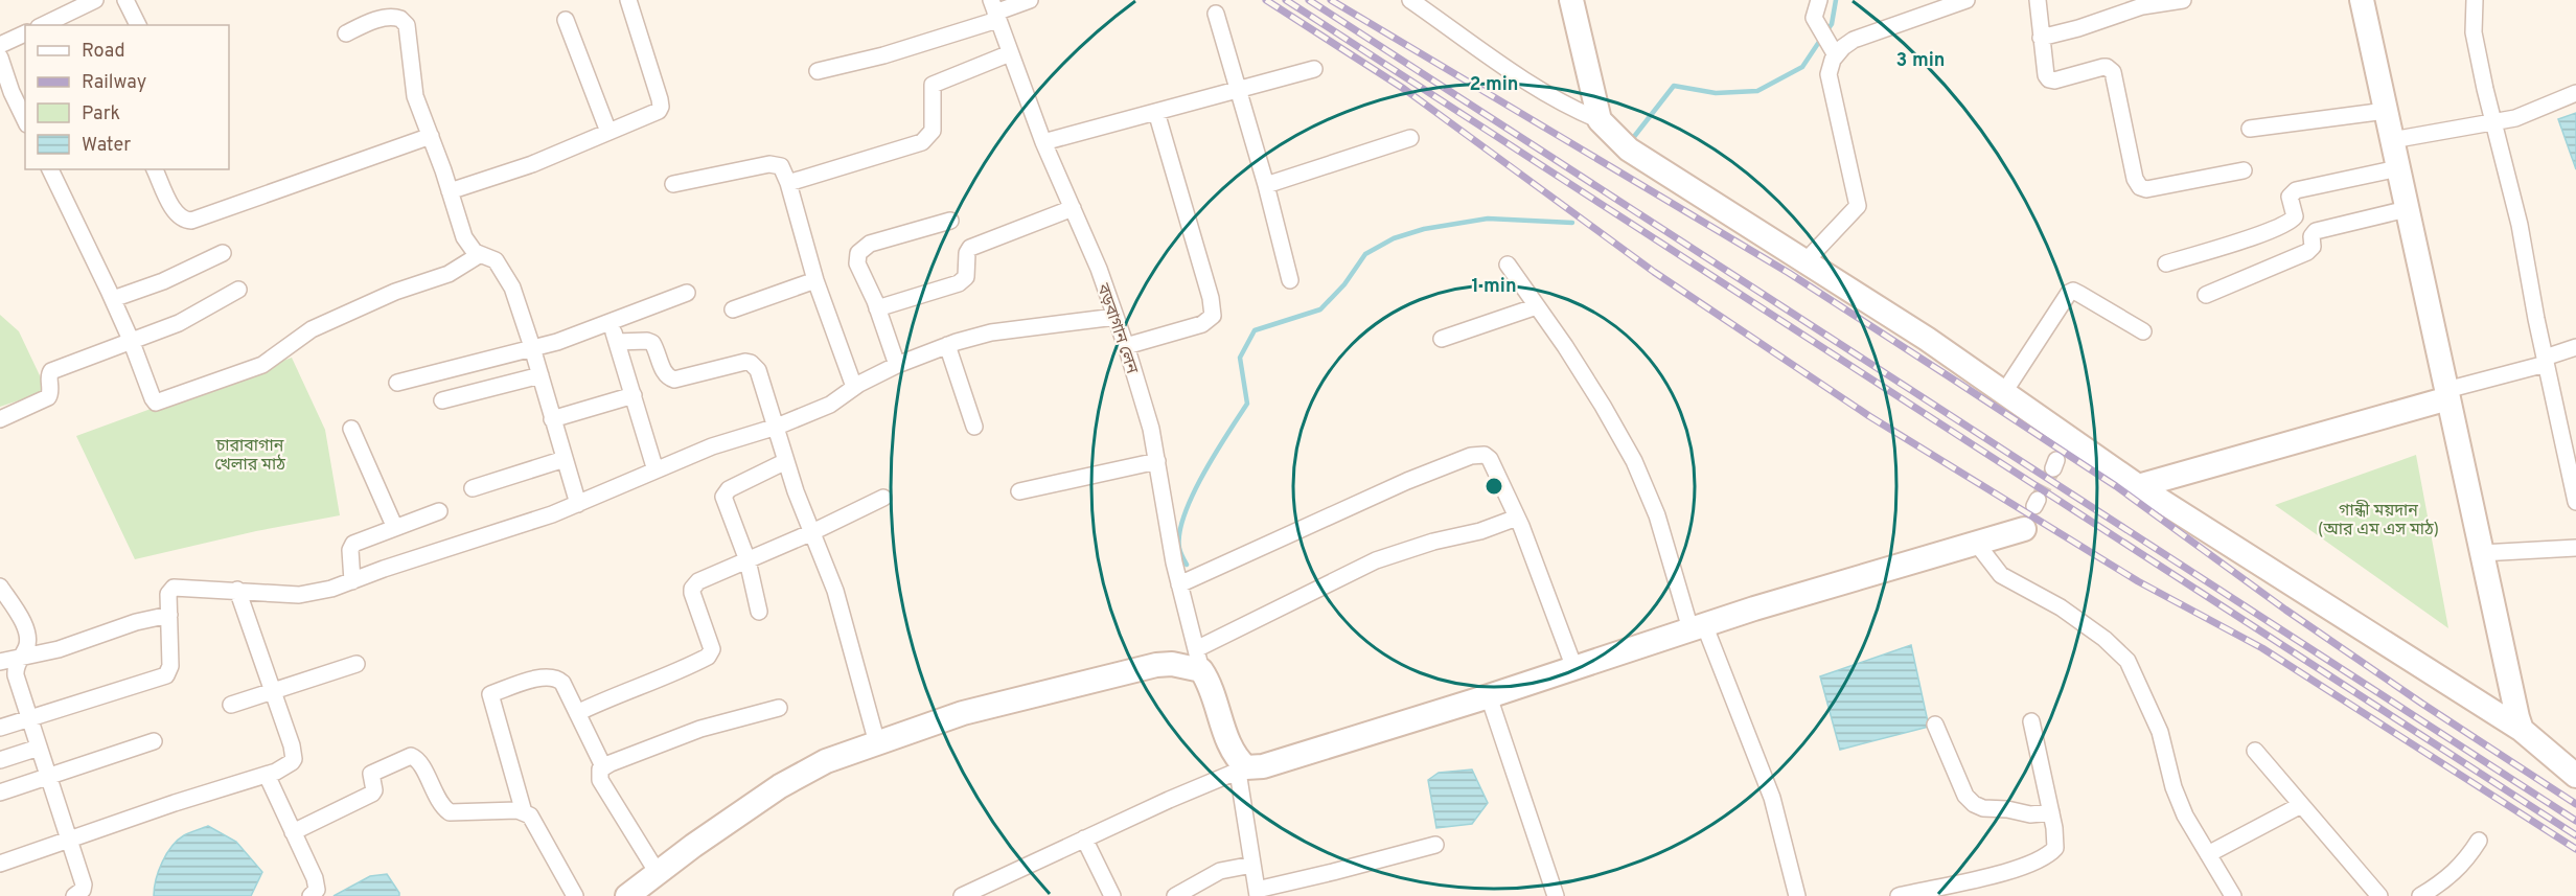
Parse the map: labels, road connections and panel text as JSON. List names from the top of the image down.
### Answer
{
  "streets": {
    "street": ["বড়বাগান লেন"]
  },
  "parks": ["চারাবাগান খেলার মাঠ", "গান্ধী ময়দান (আর এম এস মাঠ)"],
  "legend": [
    "Road",
    "Railway",
    "Park",
    "Water"
  ],
  "rings": ["3 min", "2 min", "1 min"]
}
